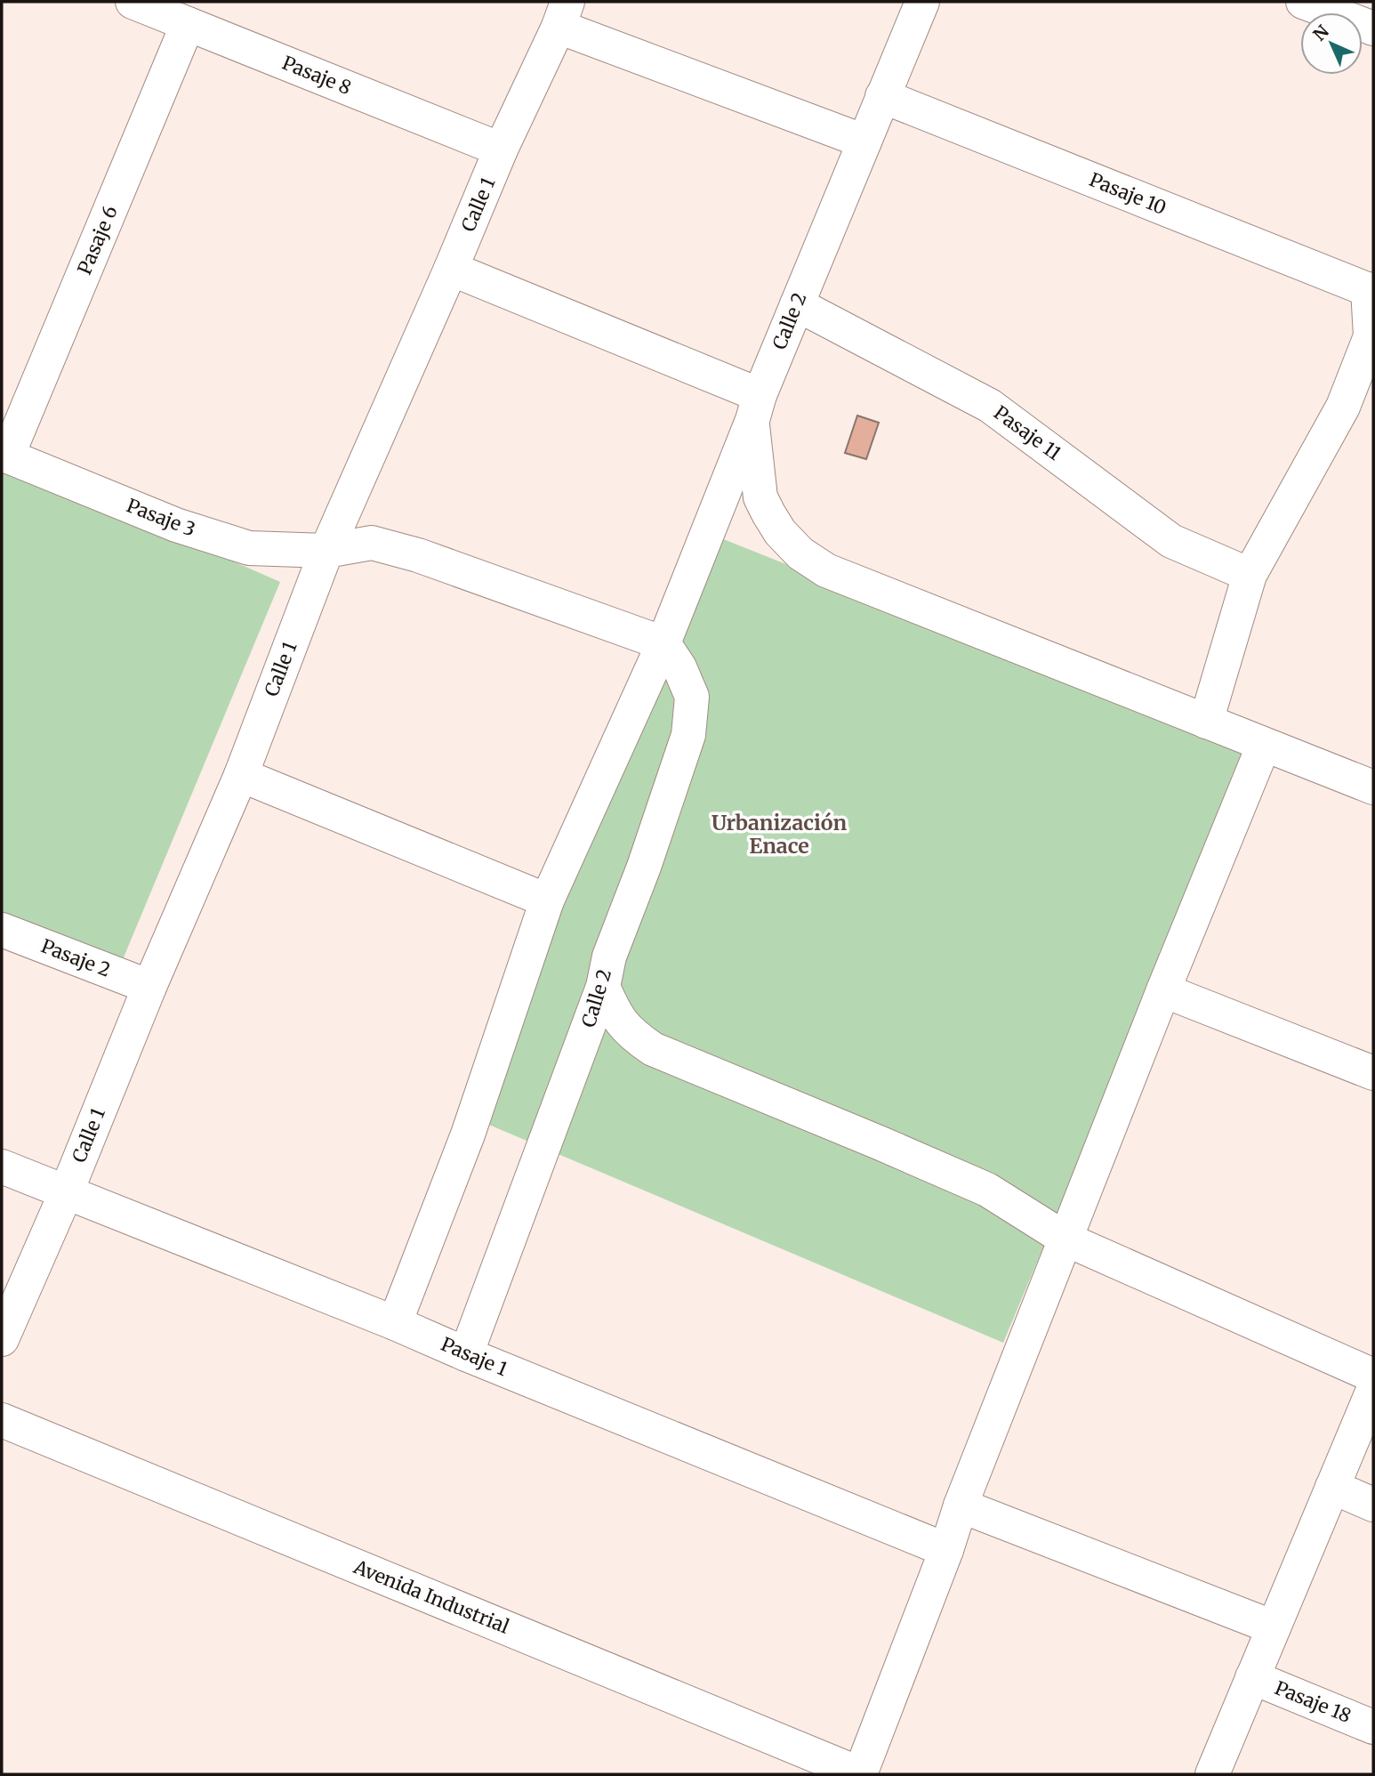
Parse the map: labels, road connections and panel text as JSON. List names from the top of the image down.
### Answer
{
  "streets": {
    "street": [
      "Pasaje 8",
      "Pasaje 10",
      "Calle 1",
      "Pasaje 6",
      "Calle 2",
      "Pasaje 11",
      "Pasaje 3",
      "Pasaje 2",
      "Pasaje 1",
      "Avenida Industrial",
      "Pasaje 18"
    ]
  },
  "crossings": [
    ["Pasaje 8", "Calle 1"],
    ["Pasaje 8", "Pasaje 6"],
    ["Pasaje 10", "Calle 2"],
    ["Calle 1", "Pasaje 3"],
    ["Calle 1", "Pasaje 2"],
    ["Calle 1", "Pasaje 1"],
    ["Pasaje 6", "Pasaje 3"],
    ["Calle 2", "Pasaje 11"],
    ["Calle 2", "Pasaje 3"],
    ["Calle 2", "Pasaje 1"]
  ],
  "districts": ["Urbanización Enace"],
  "north": "top left"
}
